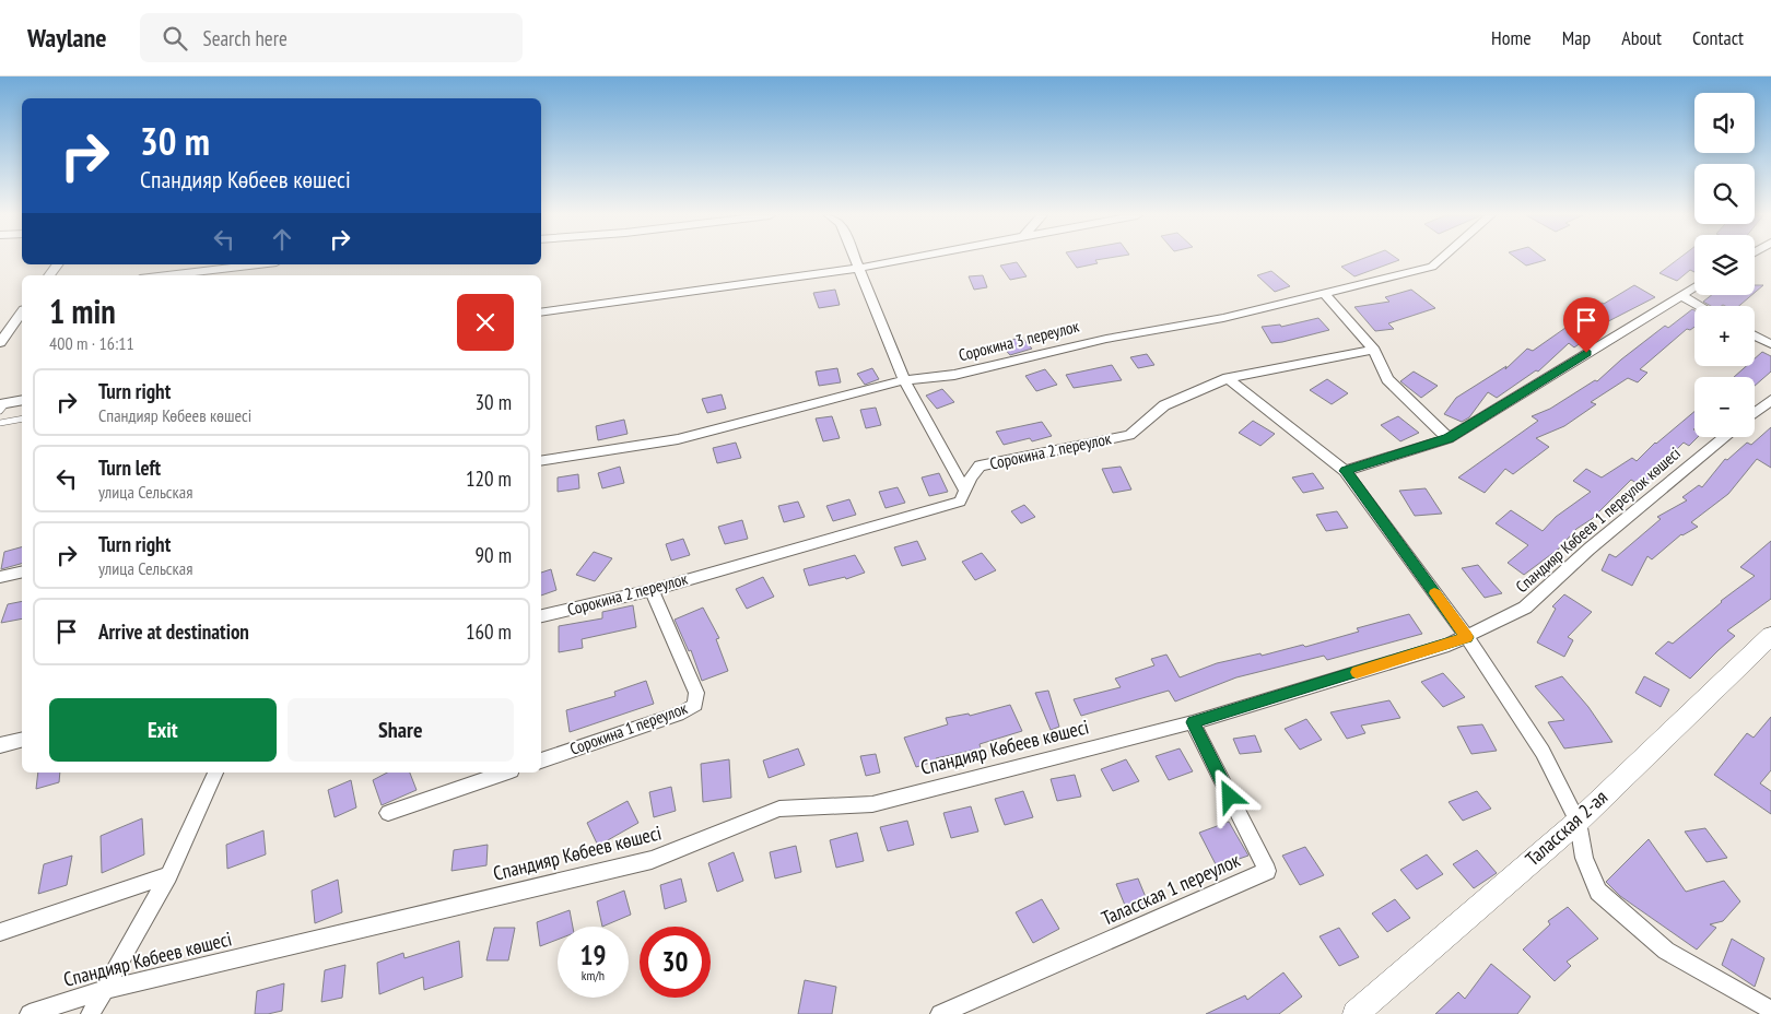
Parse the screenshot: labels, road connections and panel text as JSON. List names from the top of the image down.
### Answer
{
  "streets": {
    "street": [
      "Сорокина 3 переулок",
      "Сорокина 2 переулок",
      "Спандияр Көбеев 1 переулок көшесі",
      "Сорокина 1 переулок",
      "Спандияр Көбеев көшесі",
      "Таласская 2-ая",
      "Таласская 1 переулок"
    ]
  },
  "crossings": [
    ["Сорокина 2 переулок", "Сорокина 1 переулок"],
    ["Спандияр Көбеев 1 переулок көшесі", "Спандияр Көбеев көшесі"],
    ["Спандияр Көбеев көшесі", "Таласская 1 переулок"]
  ],
  "page": {
    "header": "Waylane",
    "search": "Search here",
    "nav": [
      "Home",
      "Map",
      "About",
      "Contact"
    ],
    "map_buttons": ["+", "−"],
    "turn": ["30 m", "Спандияр Көбеев көшесі"],
    "heading": ["1 min", "400 m · 16:11"],
    "list": [
      {
        "name": "Turn right",
        "note": "Спандияр Көбеев көшесі",
        "value": "30 m"
      },
      {
        "name": "Turn left",
        "note": "улица Сельская",
        "value": "120 m"
      },
      {
        "name": "Turn right",
        "note": "улица Сельская",
        "value": "90 m"
      },
      {
        "name": "Arrive at destination",
        "value": "160 m"
      }
    ],
    "buttons": ["Exit", "Share"],
    "speed": "19 km/h",
    "limit": "30"
  }
}
